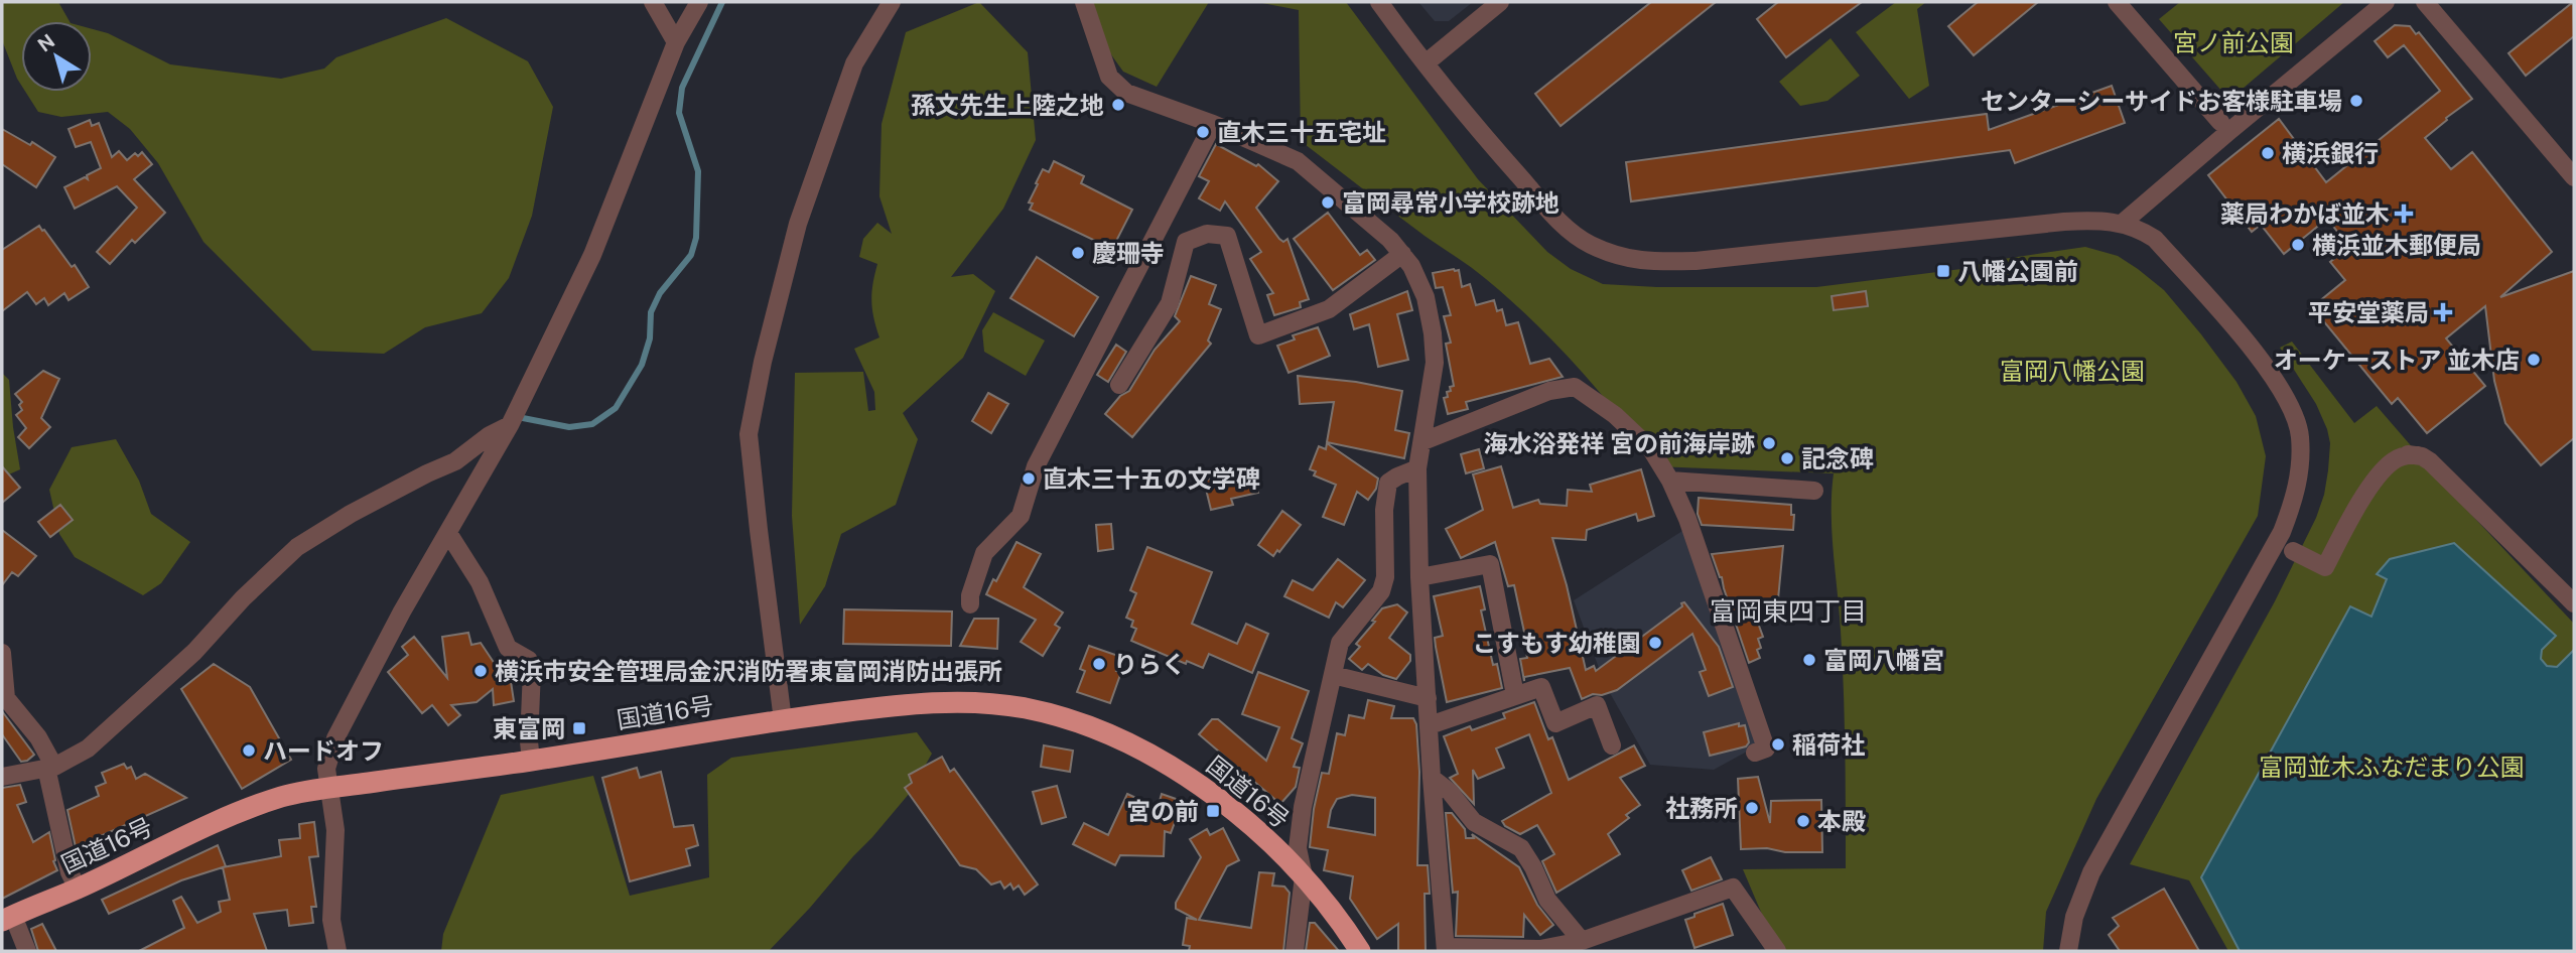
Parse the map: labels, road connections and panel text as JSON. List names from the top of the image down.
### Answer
{
  "streets": {
    "highway": ["国道16号"]
  },
  "districts": ["富岡東四丁目"],
  "parks": ["宮ノ前公園", "富岡八幡公園", "富岡並木ふなだまり公園"],
  "places": {
    "other": [
      "センターシーサイドお客様駐車場",
      "孫文先生上陸之地",
      "直木三十五宅址",
      "横浜銀行",
      "富岡尋常小学校跡地",
      "横浜並木郵便局",
      "慶珊寺",
      "オーケーストア 並木店",
      "海水浴発祥 宮の前海岸跡",
      "記念碑",
      "直木三十五の文学碑",
      "こすもす幼稚園",
      "富岡八幡宮",
      "りらく",
      "横浜市安全管理局金沢消防署東富岡消防出張所",
      "稲荷社",
      "ハードオフ",
      "社務所",
      "本殿"
    ],
    "health": ["薬局わかば並木", "平安堂薬局"],
    "transit": ["八幡公園前", "東富岡", "宮の前"]
  },
  "north": "top left"
}
